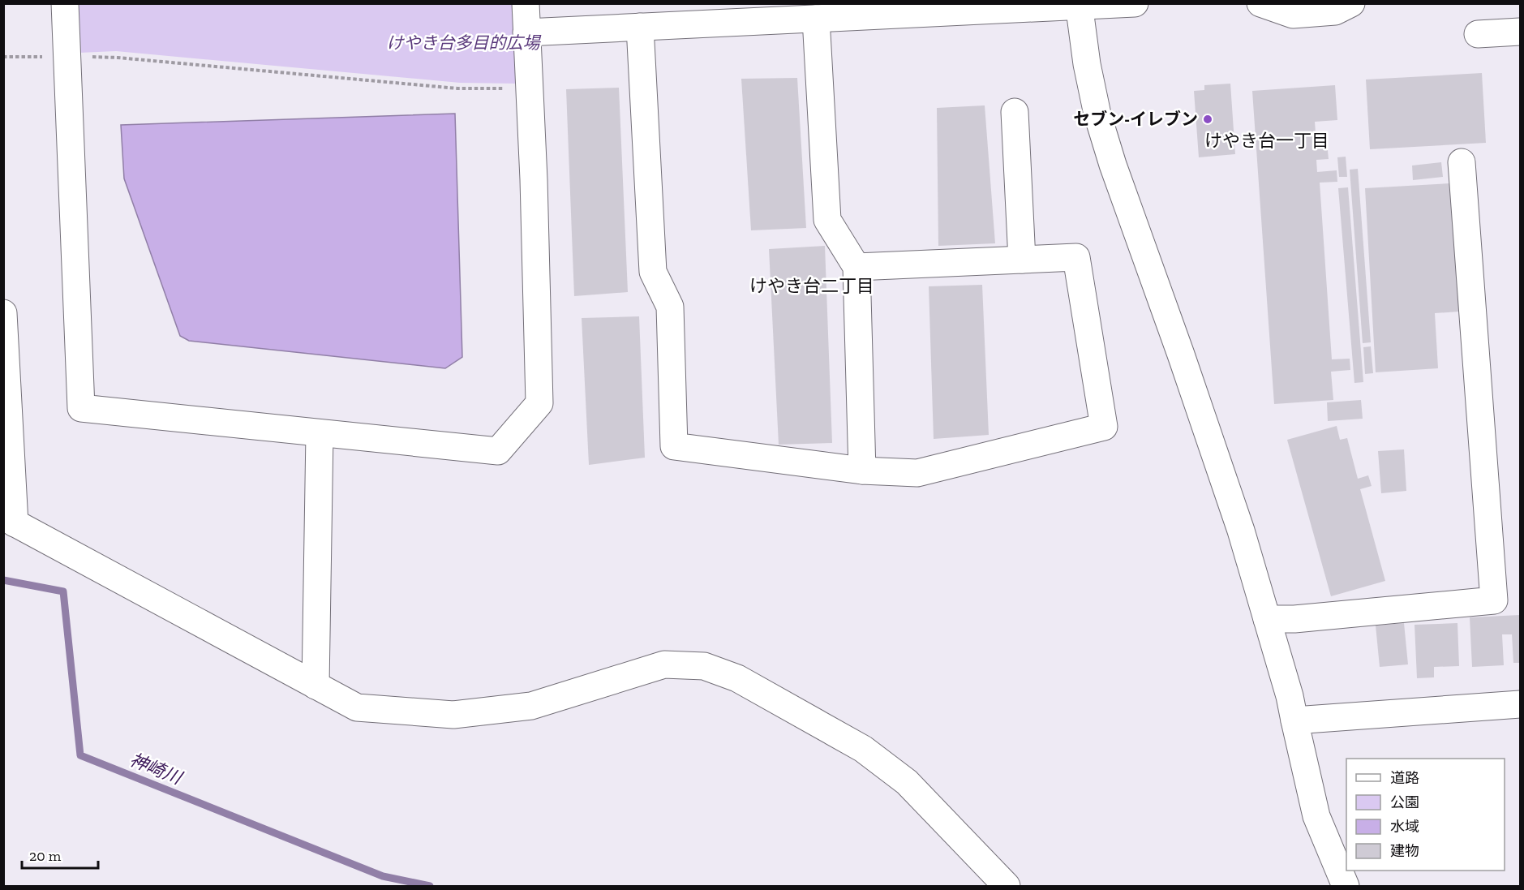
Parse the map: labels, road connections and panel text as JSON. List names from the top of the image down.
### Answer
{
  "districts": ["けやき台一丁目", "けやき台二丁目"],
  "water": ["神崎川"],
  "parks": ["けやき台多目的広場"],
  "places": ["セブン-イレブン"],
  "legend": [
    "道路",
    "公園",
    "水域",
    "建物"
  ],
  "scale_bar": "20 m"
}
